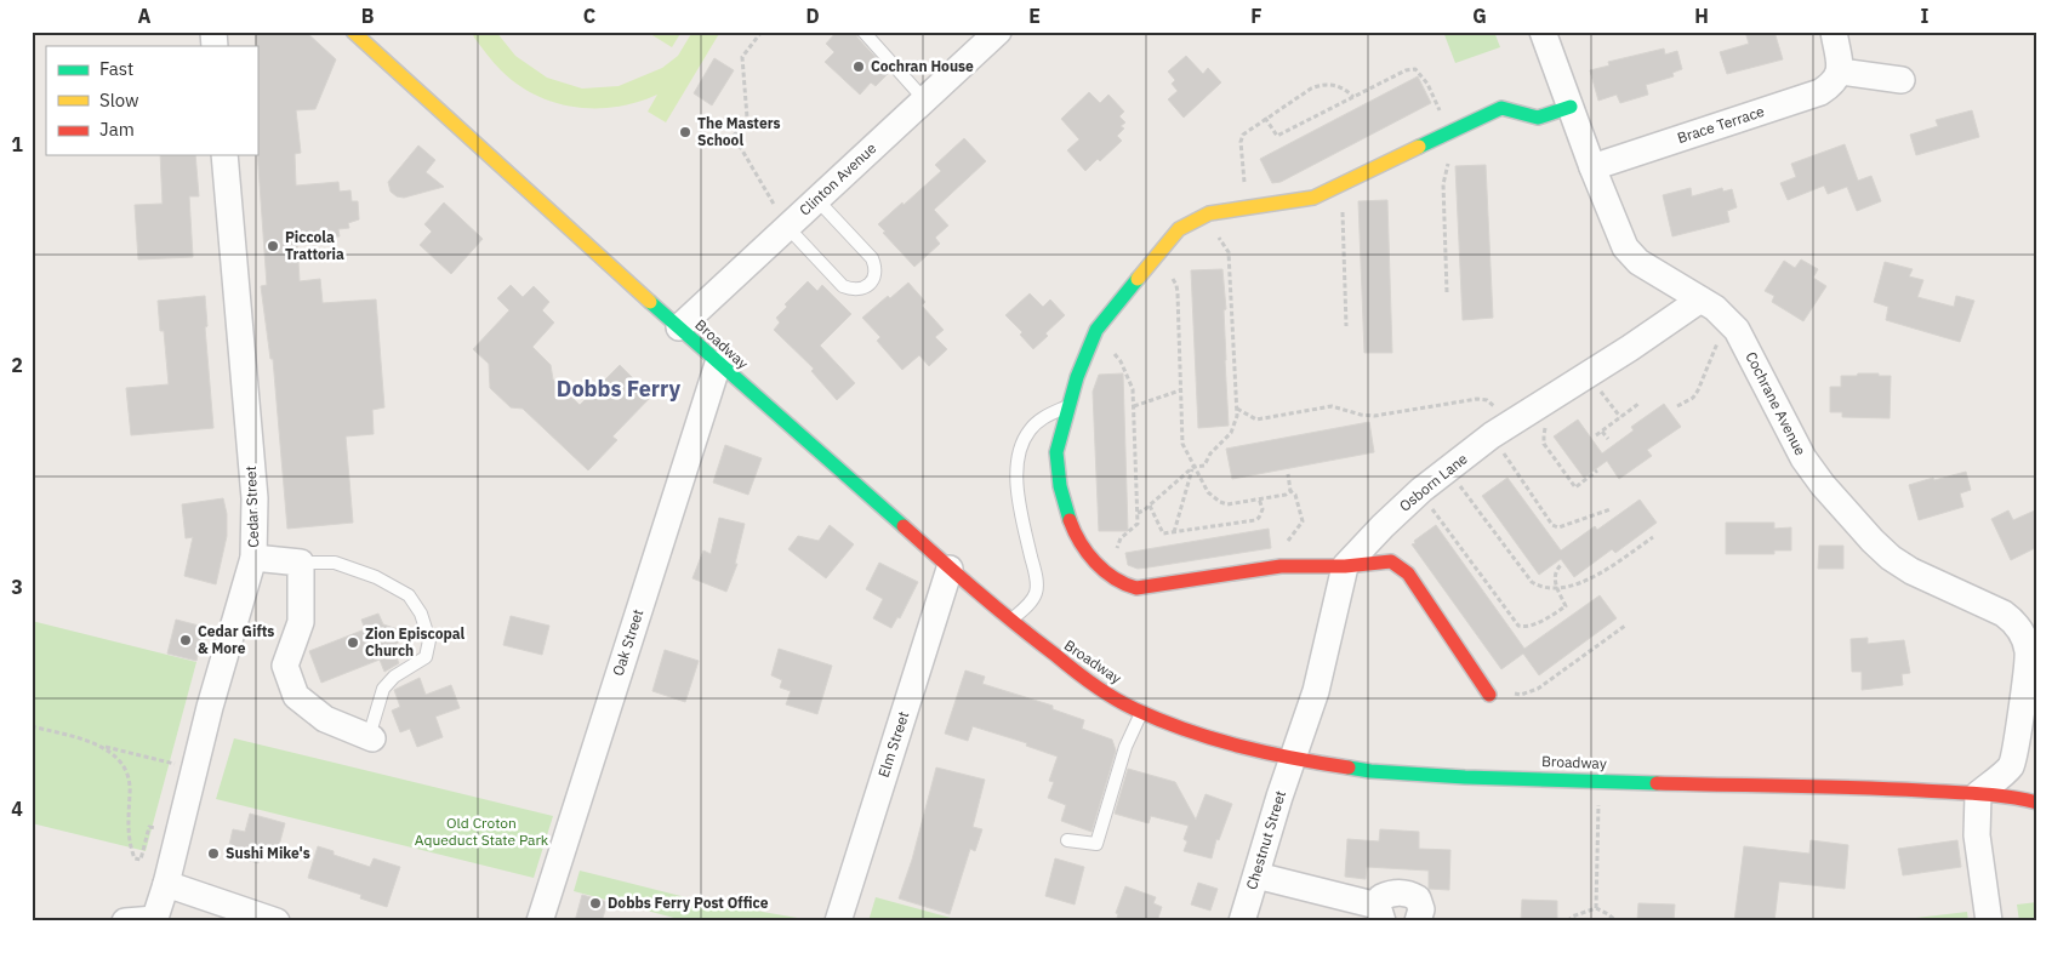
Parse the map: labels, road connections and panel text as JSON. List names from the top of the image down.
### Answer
{
  "streets": {
    "main road": ["Broadway"],
    "street": [
      "Brace Terrace",
      "Clinton Avenue",
      "Cochrane Avenue",
      "Osborn Lane",
      "Cedar Street",
      "Oak Street",
      "Elm Street",
      "Chestnut Street"
    ]
  },
  "crossings": [
    ["Brace Terrace", "Cochrane Avenue"],
    ["Clinton Avenue", "Broadway"],
    ["Broadway", "Cochrane Avenue"],
    ["Broadway", "Osborn Lane"],
    ["Broadway", "Oak Street"],
    ["Broadway", "Elm Street"],
    ["Broadway", "Chestnut Street"],
    ["Cochrane Avenue", "Osborn Lane"],
    ["Osborn Lane", "Chestnut Street"]
  ],
  "districts": ["Dobbs Ferry"],
  "parks": ["Old Croton Aqueduct State Park"],
  "places": [
    "Cochran House",
    "The Masters School",
    "Piccola Trattoria",
    "Cedar Gifts & More",
    "Zion Episcopal Church",
    "Sushi Mike's",
    "Dobbs Ferry Post Office"
  ],
  "legend": ["Fast", "Slow", "Jam"],
  "grid": {
    "columns": [
      "A",
      "B",
      "C",
      "D",
      "E",
      "F",
      "G",
      "H",
      "I"
    ],
    "rows": [
      "1",
      "2",
      "3",
      "4"
    ]
  }
}
